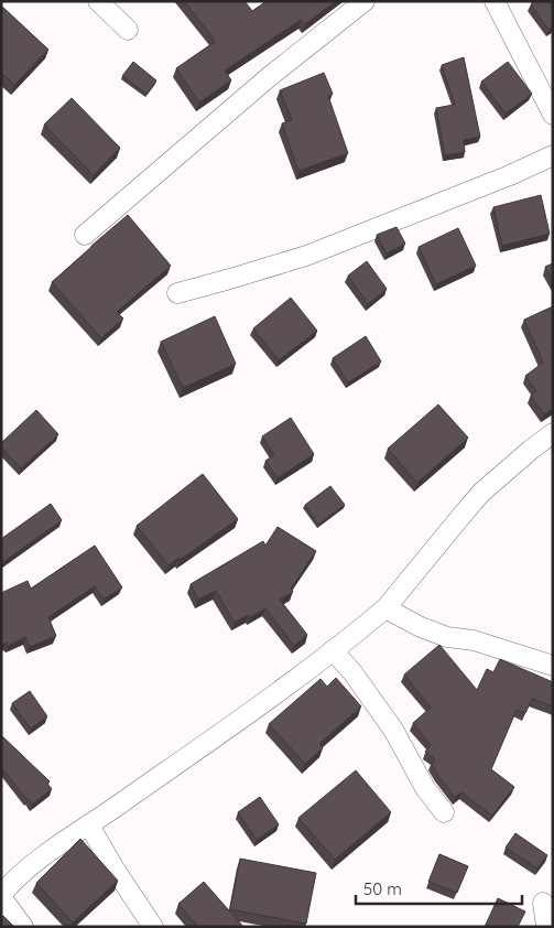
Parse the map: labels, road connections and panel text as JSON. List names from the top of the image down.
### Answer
{
  "scale_bar": "50 m"
}
